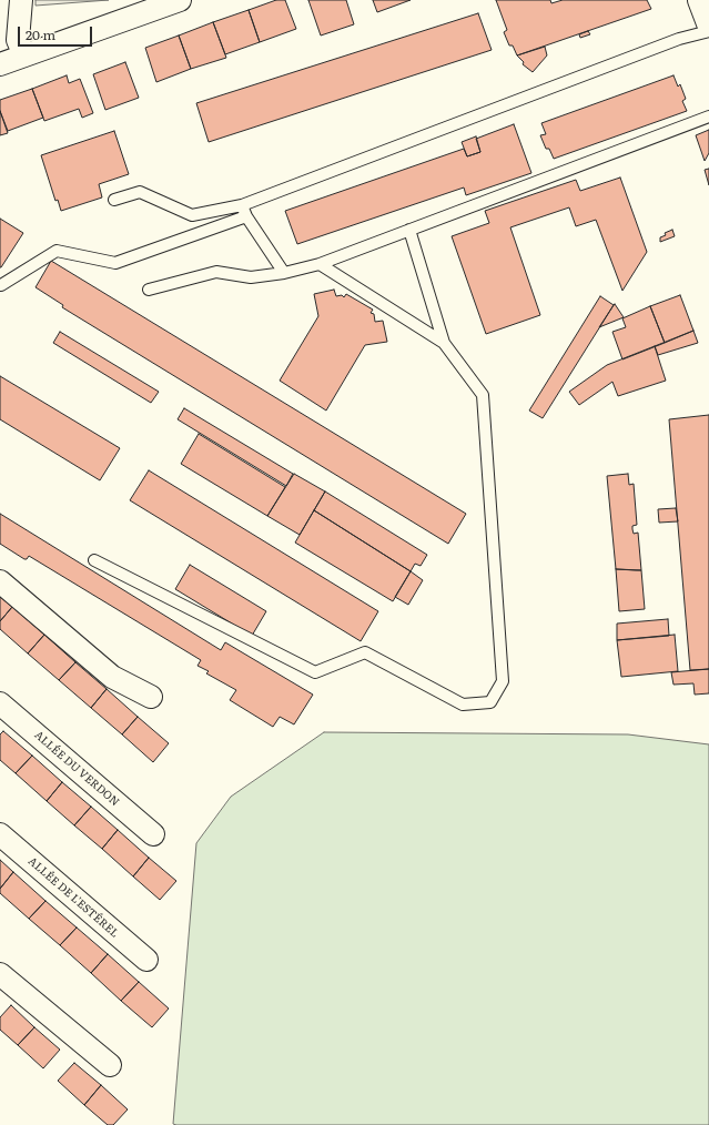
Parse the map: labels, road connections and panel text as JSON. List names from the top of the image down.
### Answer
{
  "streets": {
    "street": ["ALLÉE DU VERDON", "ALLÉE DE L'ESTÉREL"]
  },
  "scale_bar": "20 m"
}
